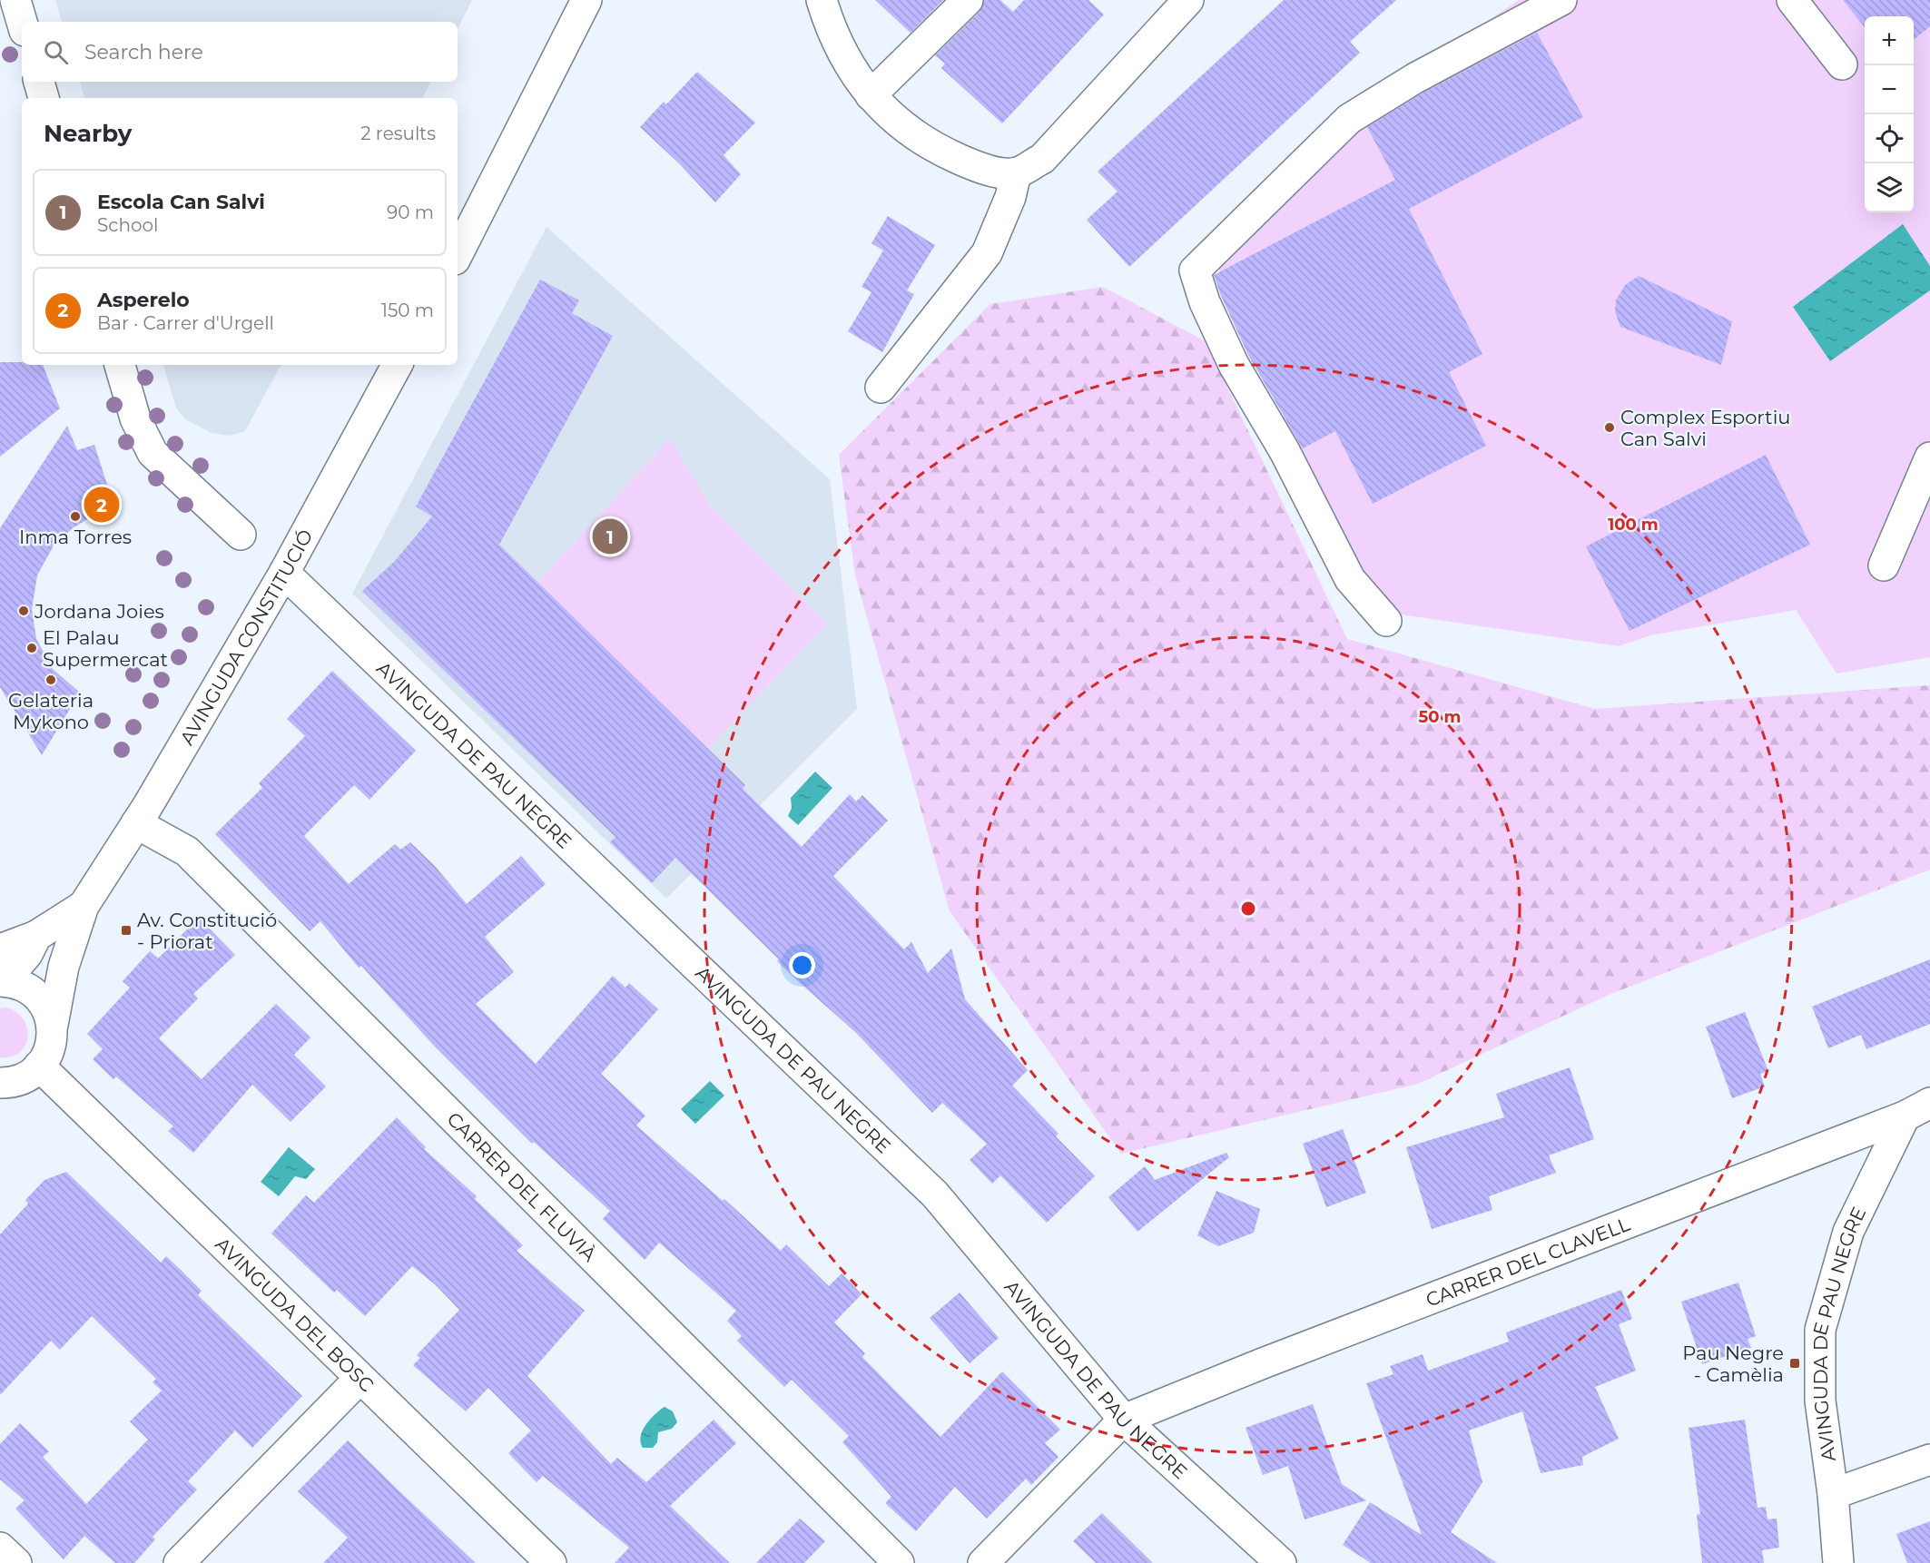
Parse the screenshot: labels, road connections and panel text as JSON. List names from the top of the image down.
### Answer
{
  "streets": {
    "street": [
      "AVINGUDA CONSTITUCIÓ",
      "AVINGUDA DE PAU NEGRE",
      "CARRER DEL FLUVIÀ",
      "CARRER DEL CLAVELL",
      "AVINGUDA DEL BOSC"
    ]
  },
  "crossings": [
    ["AVINGUDA CONSTITUCIÓ", "AVINGUDA DE PAU NEGRE"],
    ["AVINGUDA CONSTITUCIÓ", "CARRER DEL FLUVIÀ"],
    ["AVINGUDA CONSTITUCIÓ", "AVINGUDA DEL BOSC"],
    ["AVINGUDA DE PAU NEGRE", "CARRER DEL CLAVELL"]
  ],
  "places": {
    "other": [
      "Complex Esportiu Can Salvi",
      "Inma Torres",
      "Jordana Joies",
      "El Palau Supermercat",
      "Gelateria Mykono"
    ],
    "transit": ["Av. Constitució - Priorat", "Pau Negre - Camèlia"]
  },
  "page": {
    "map_buttons": ["+", "−"],
    "search": "Search here",
    "heading": ["Nearby", "2 results"],
    "list": [
      {
        "mark": "1",
        "name": "Escola Can Salvi",
        "note": "School",
        "value": "90 m"
      },
      {
        "mark": "2",
        "name": "Asperelo",
        "note": "Bar · Carrer d'Urgell",
        "value": "150 m"
      }
    ],
    "pins": ["2", "1"]
  },
  "rings": ["100 m", "50 m"]
}
